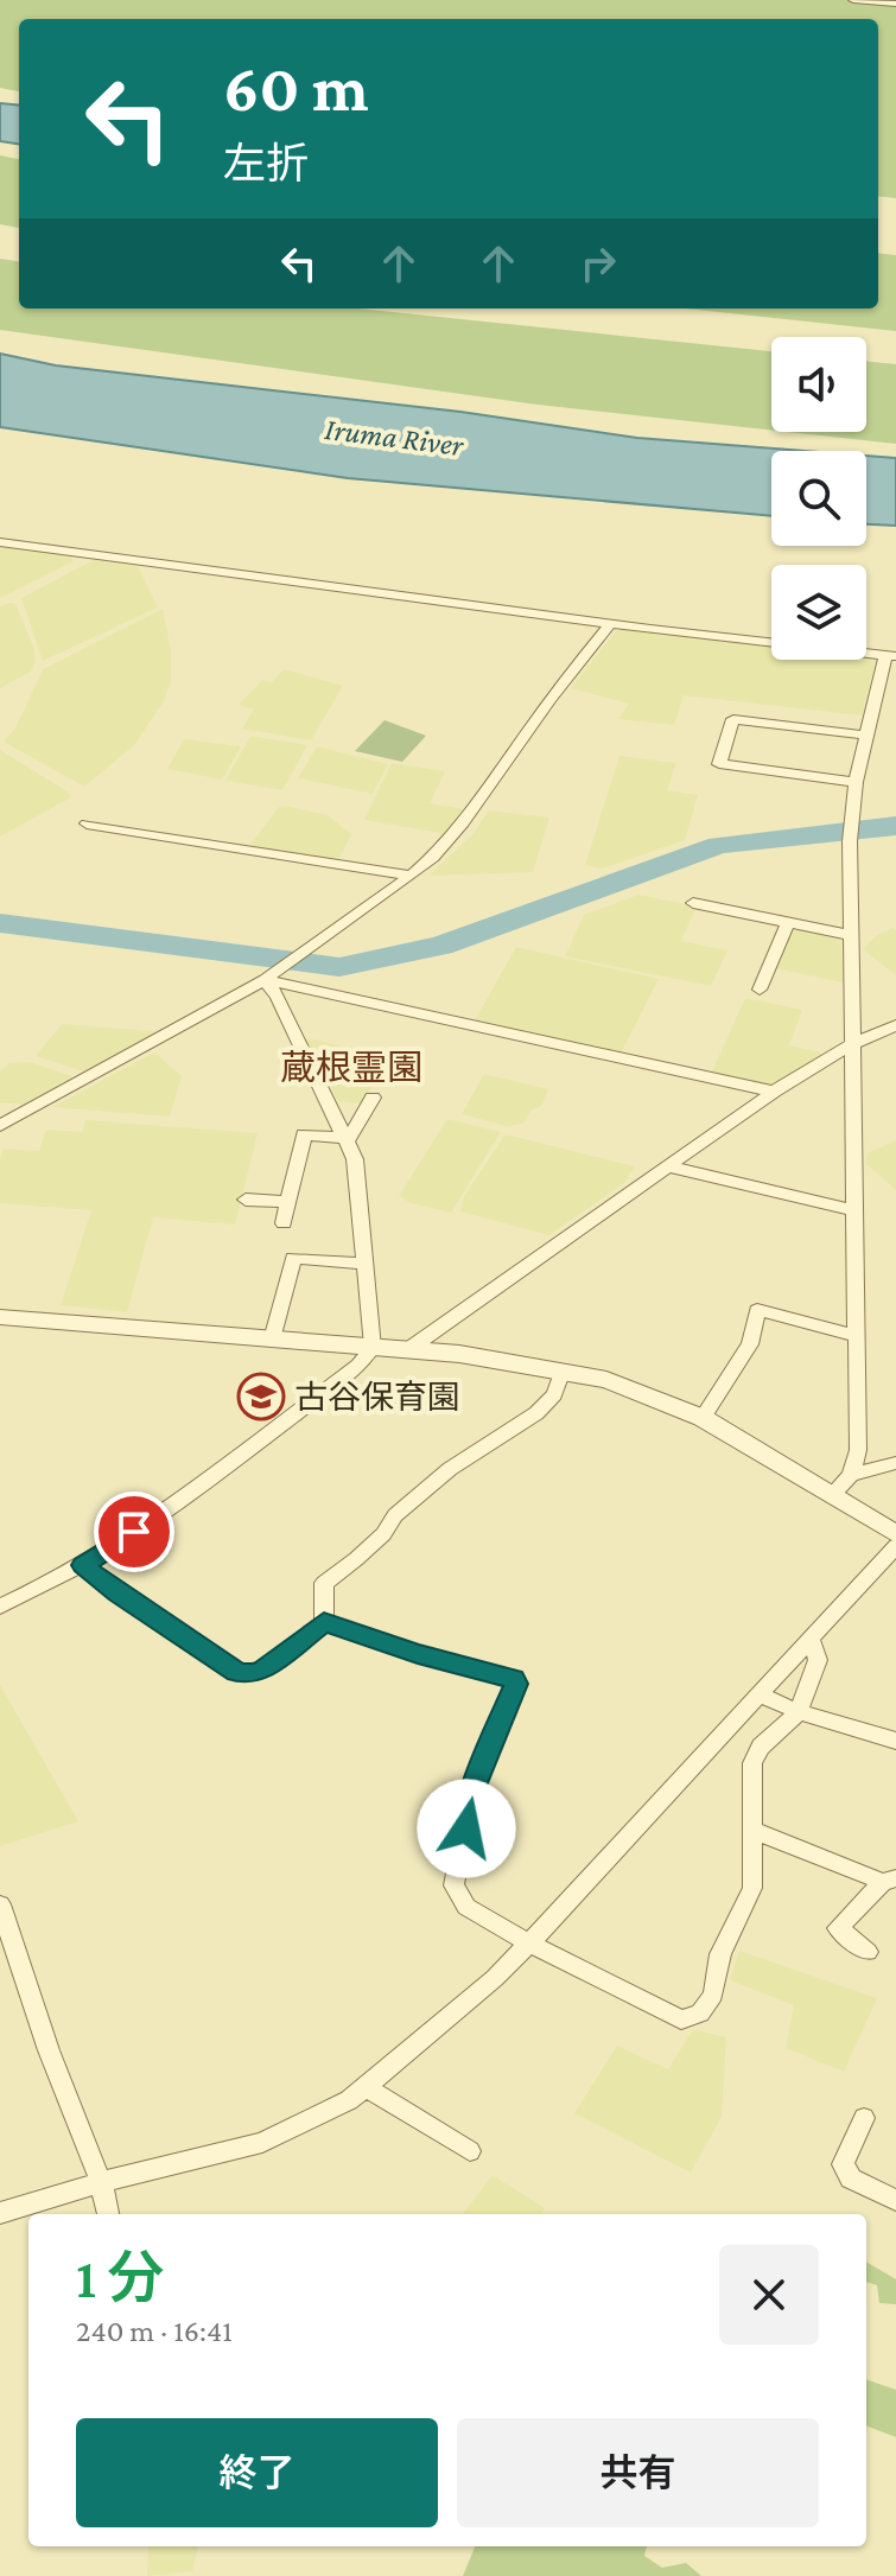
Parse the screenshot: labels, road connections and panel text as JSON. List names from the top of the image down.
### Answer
{
  "districts": ["蔵根霊園"],
  "water": ["Iruma River"],
  "places": {
    "school or university": ["古谷保育園"]
  },
  "page": {
    "turn": ["60 m", "左折"],
    "heading": ["1 分", "240 m · 16:41"],
    "buttons": ["終了", "共有"]
  }
}
